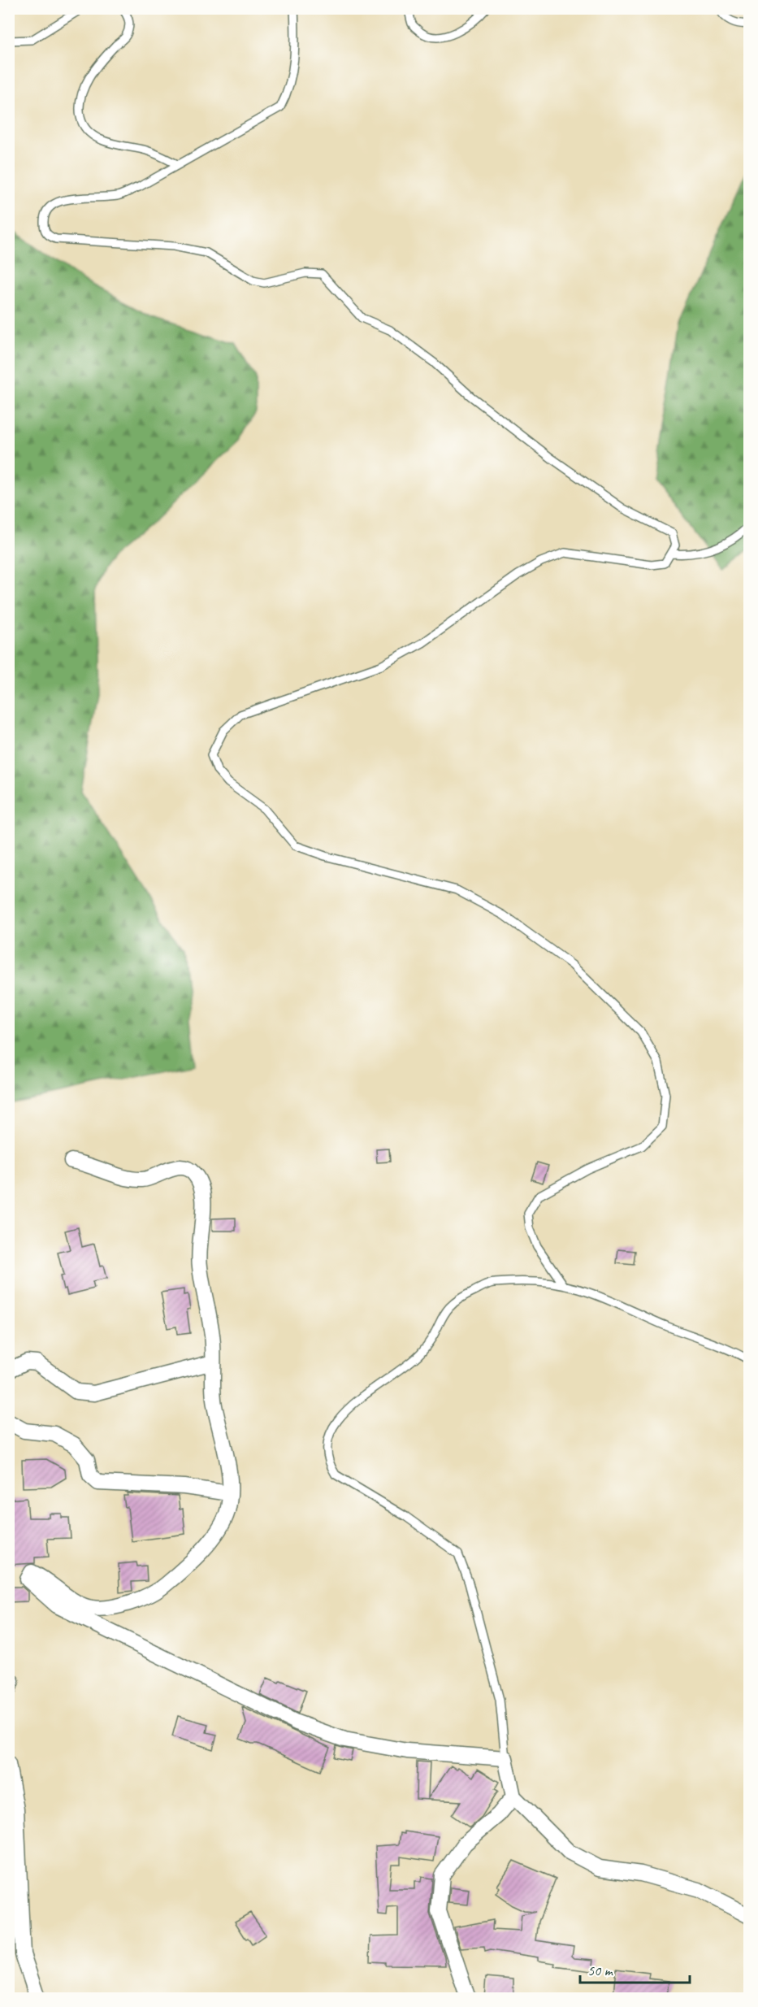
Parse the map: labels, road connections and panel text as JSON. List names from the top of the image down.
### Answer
{
  "scale_bar": "50 m"
}
